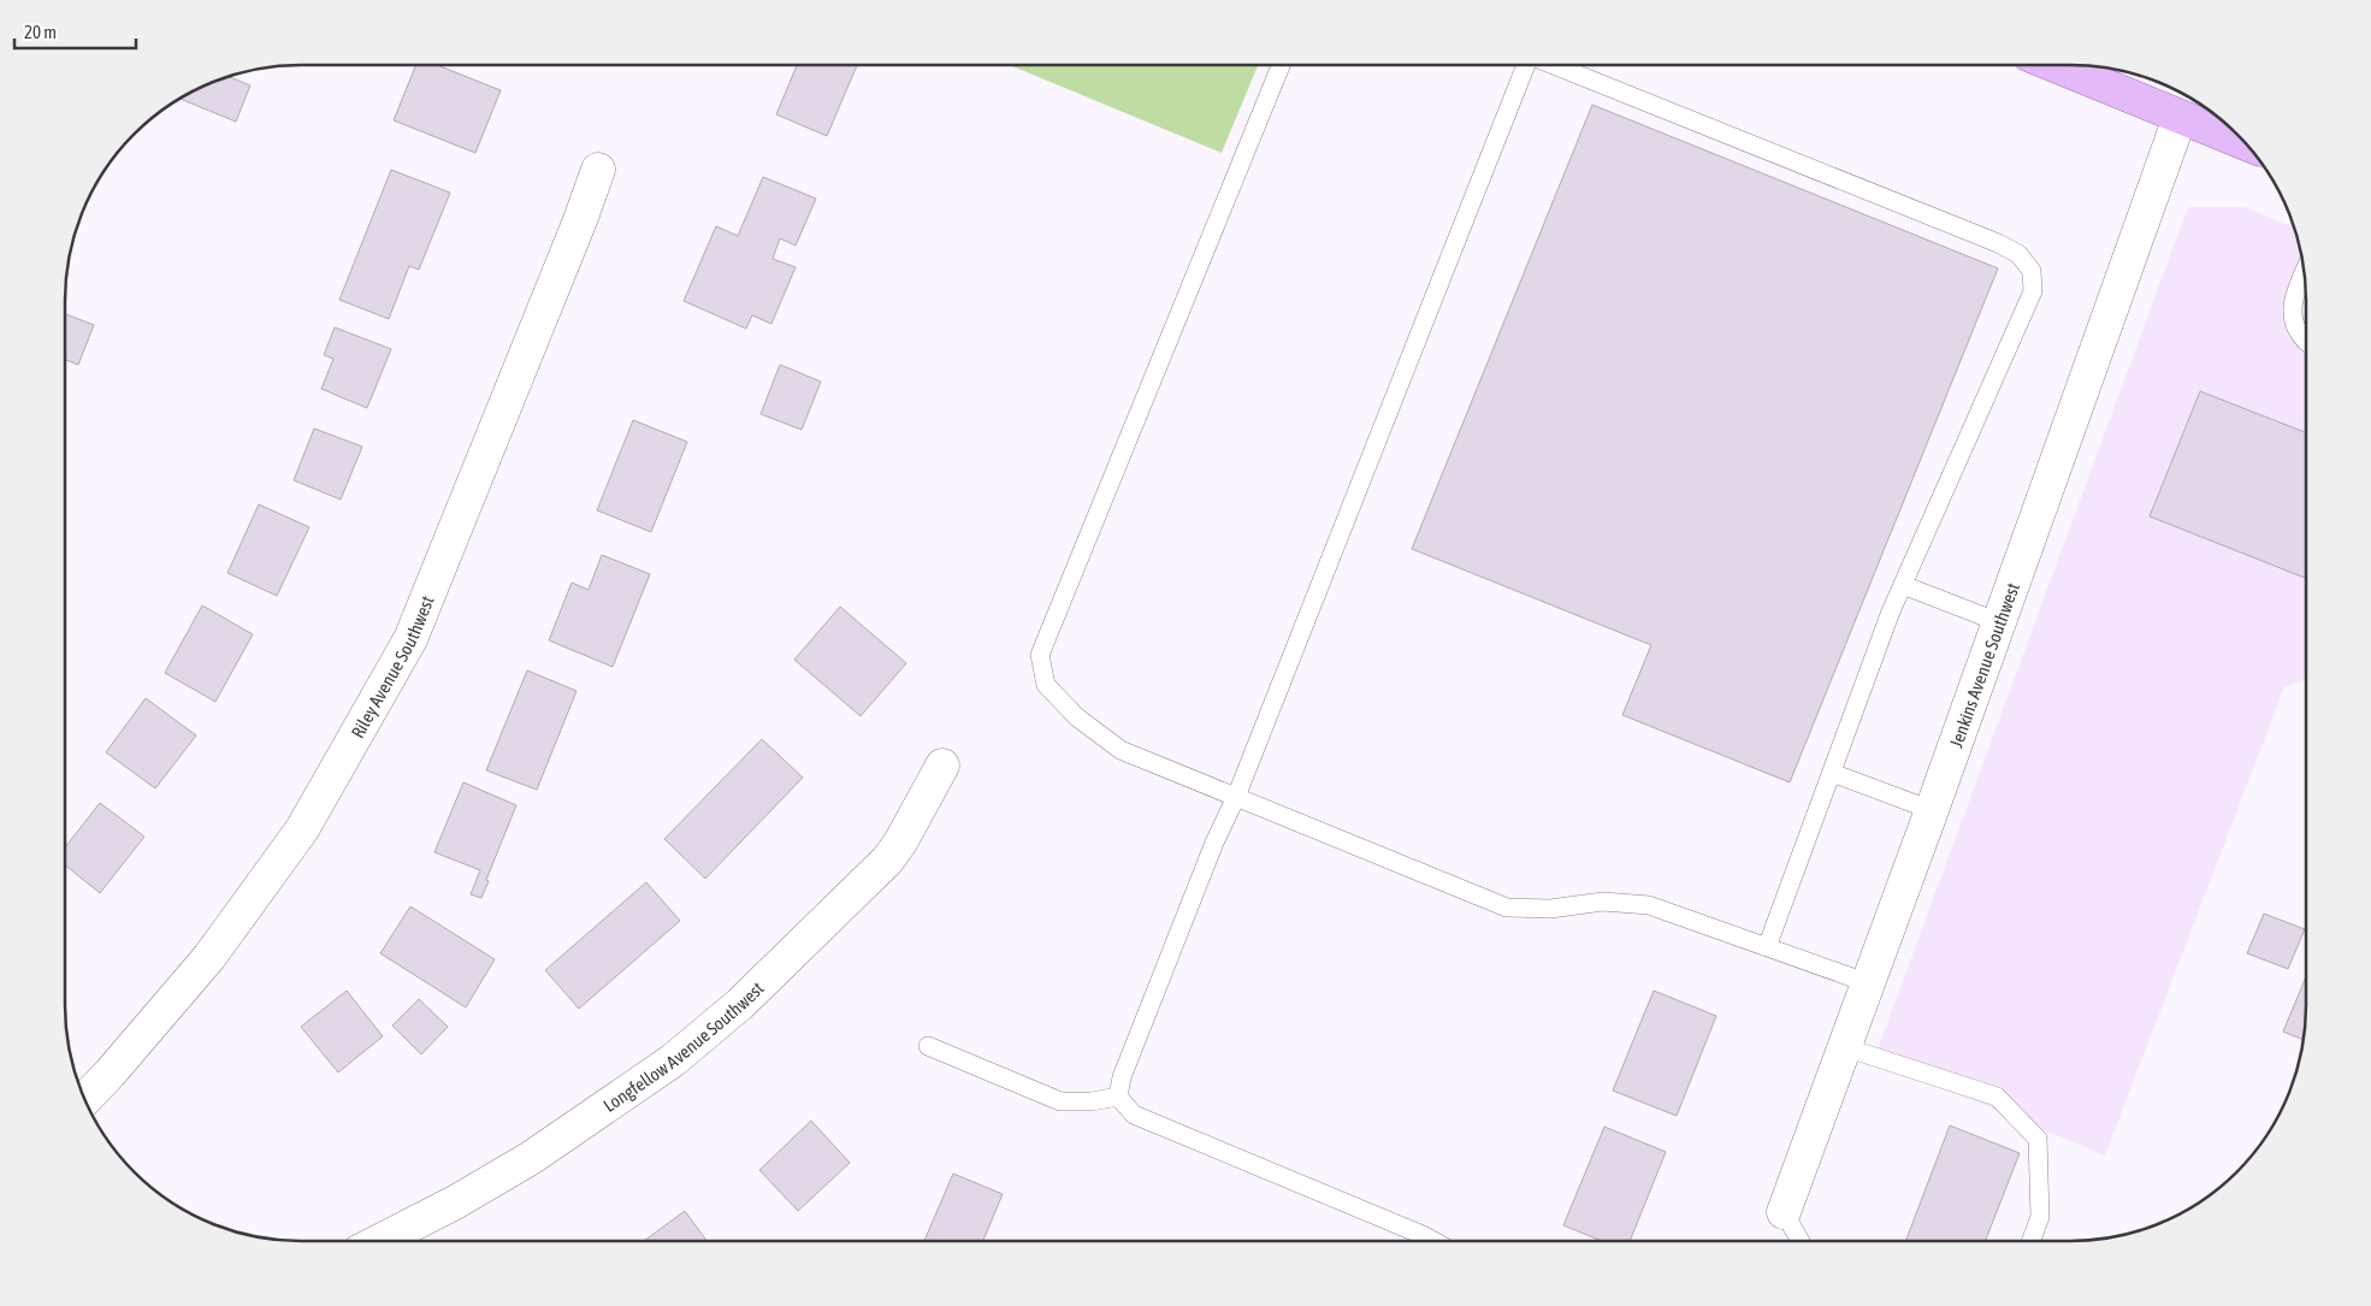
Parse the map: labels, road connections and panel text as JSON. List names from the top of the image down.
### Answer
{
  "streets": {
    "street": ["Riley Avenue Southwest", "Jenkins Avenue Southwest", "Longfellow Avenue Southwest"]
  },
  "scale_bar": "20 m"
}
